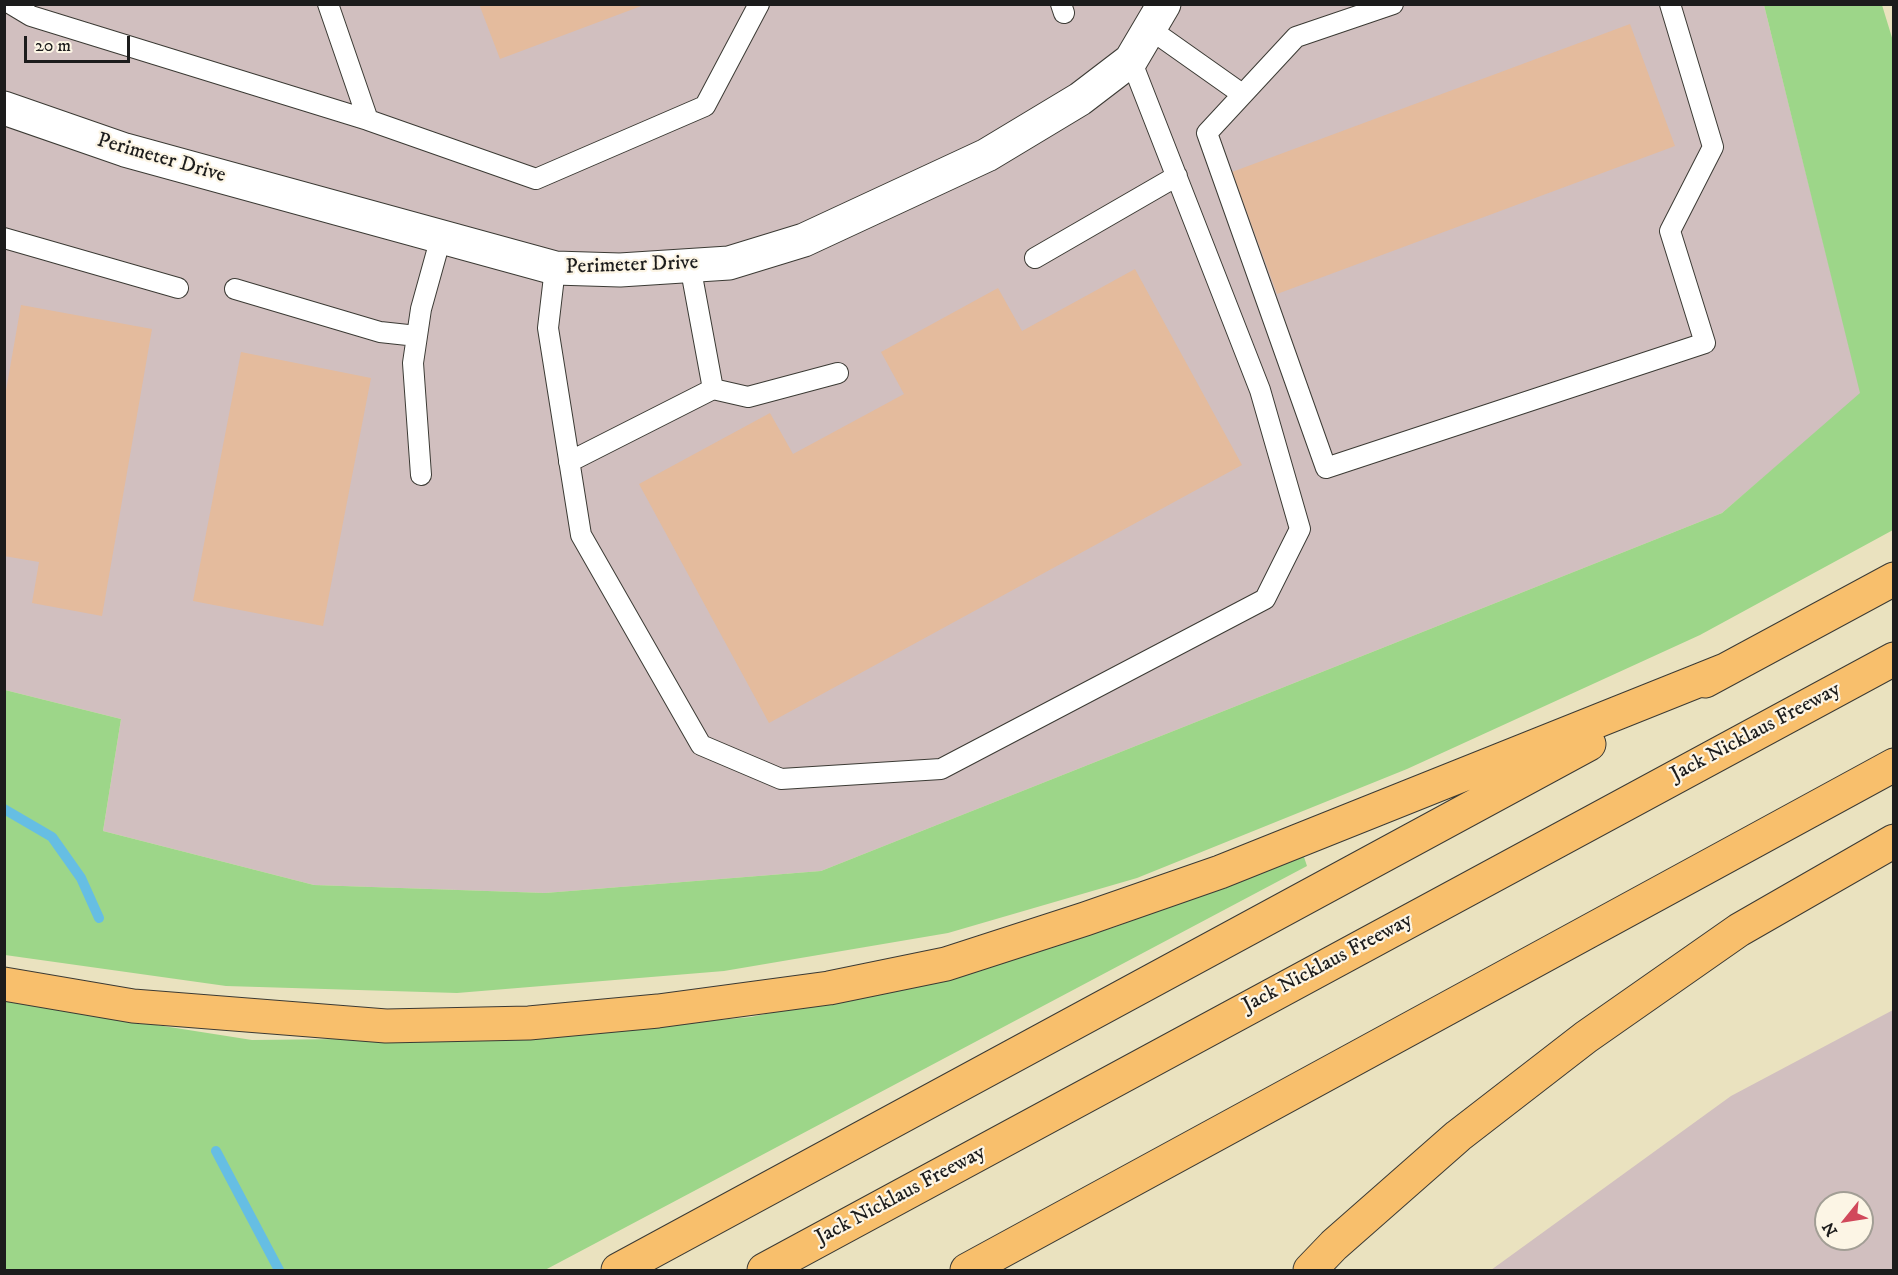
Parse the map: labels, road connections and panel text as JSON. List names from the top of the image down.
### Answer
{
  "streets": {
    "highway": ["Jack Nicklaus Freeway"],
    "street": ["Perimeter Drive"]
  },
  "scale_bar": "20 m",
  "north": "bottom left"
}
